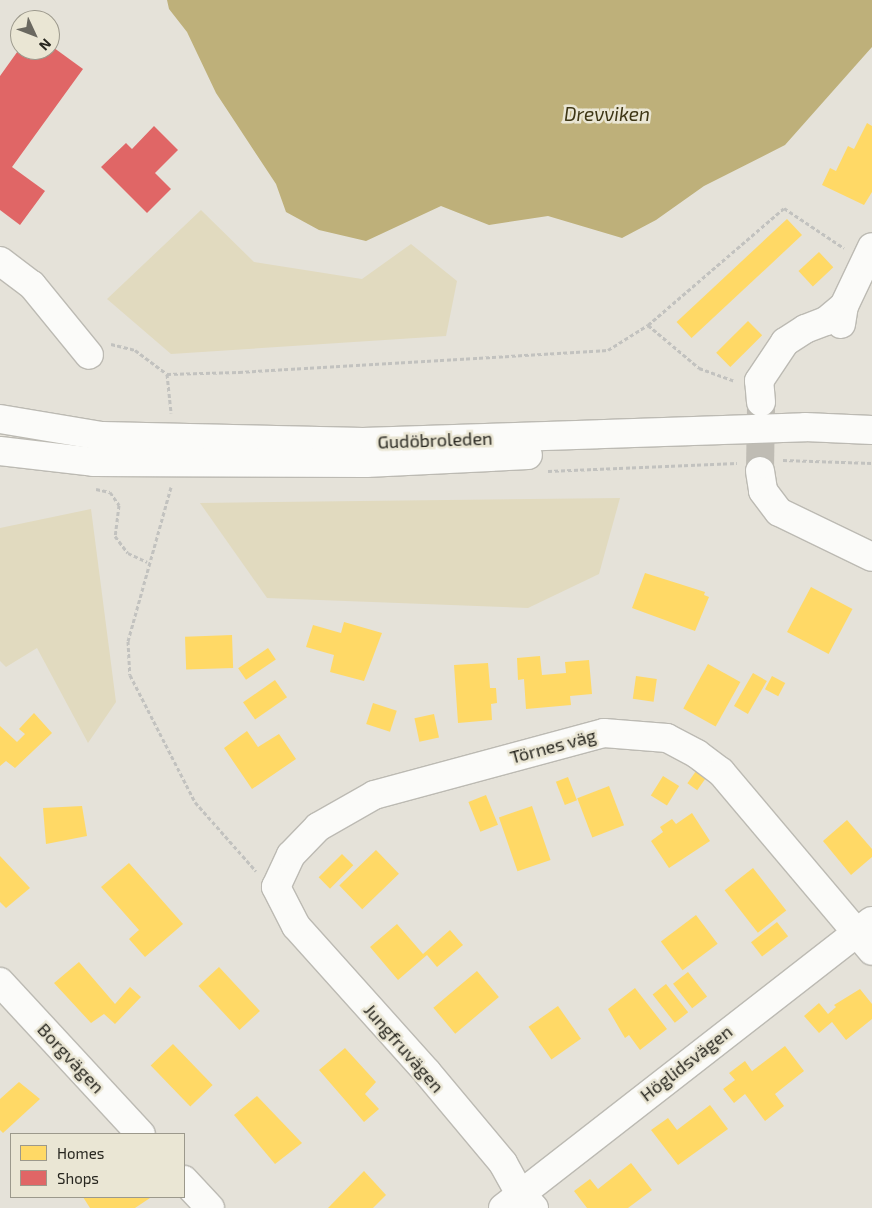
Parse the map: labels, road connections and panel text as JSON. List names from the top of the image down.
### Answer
{
  "streets": {
    "street": [
      "Gudöbroleden",
      "Törnes väg",
      "Jungfruvägen",
      "Borgvägen",
      "Höglidsvägen"
    ]
  },
  "crossings": [
    ["Törnes väg", "Jungfruvägen"],
    ["Törnes väg", "Höglidsvägen"],
    ["Jungfruvägen", "Höglidsvägen"]
  ],
  "water": ["Drevviken"],
  "legend": ["Homes", "Shops"],
  "north": "bottom right"
}
